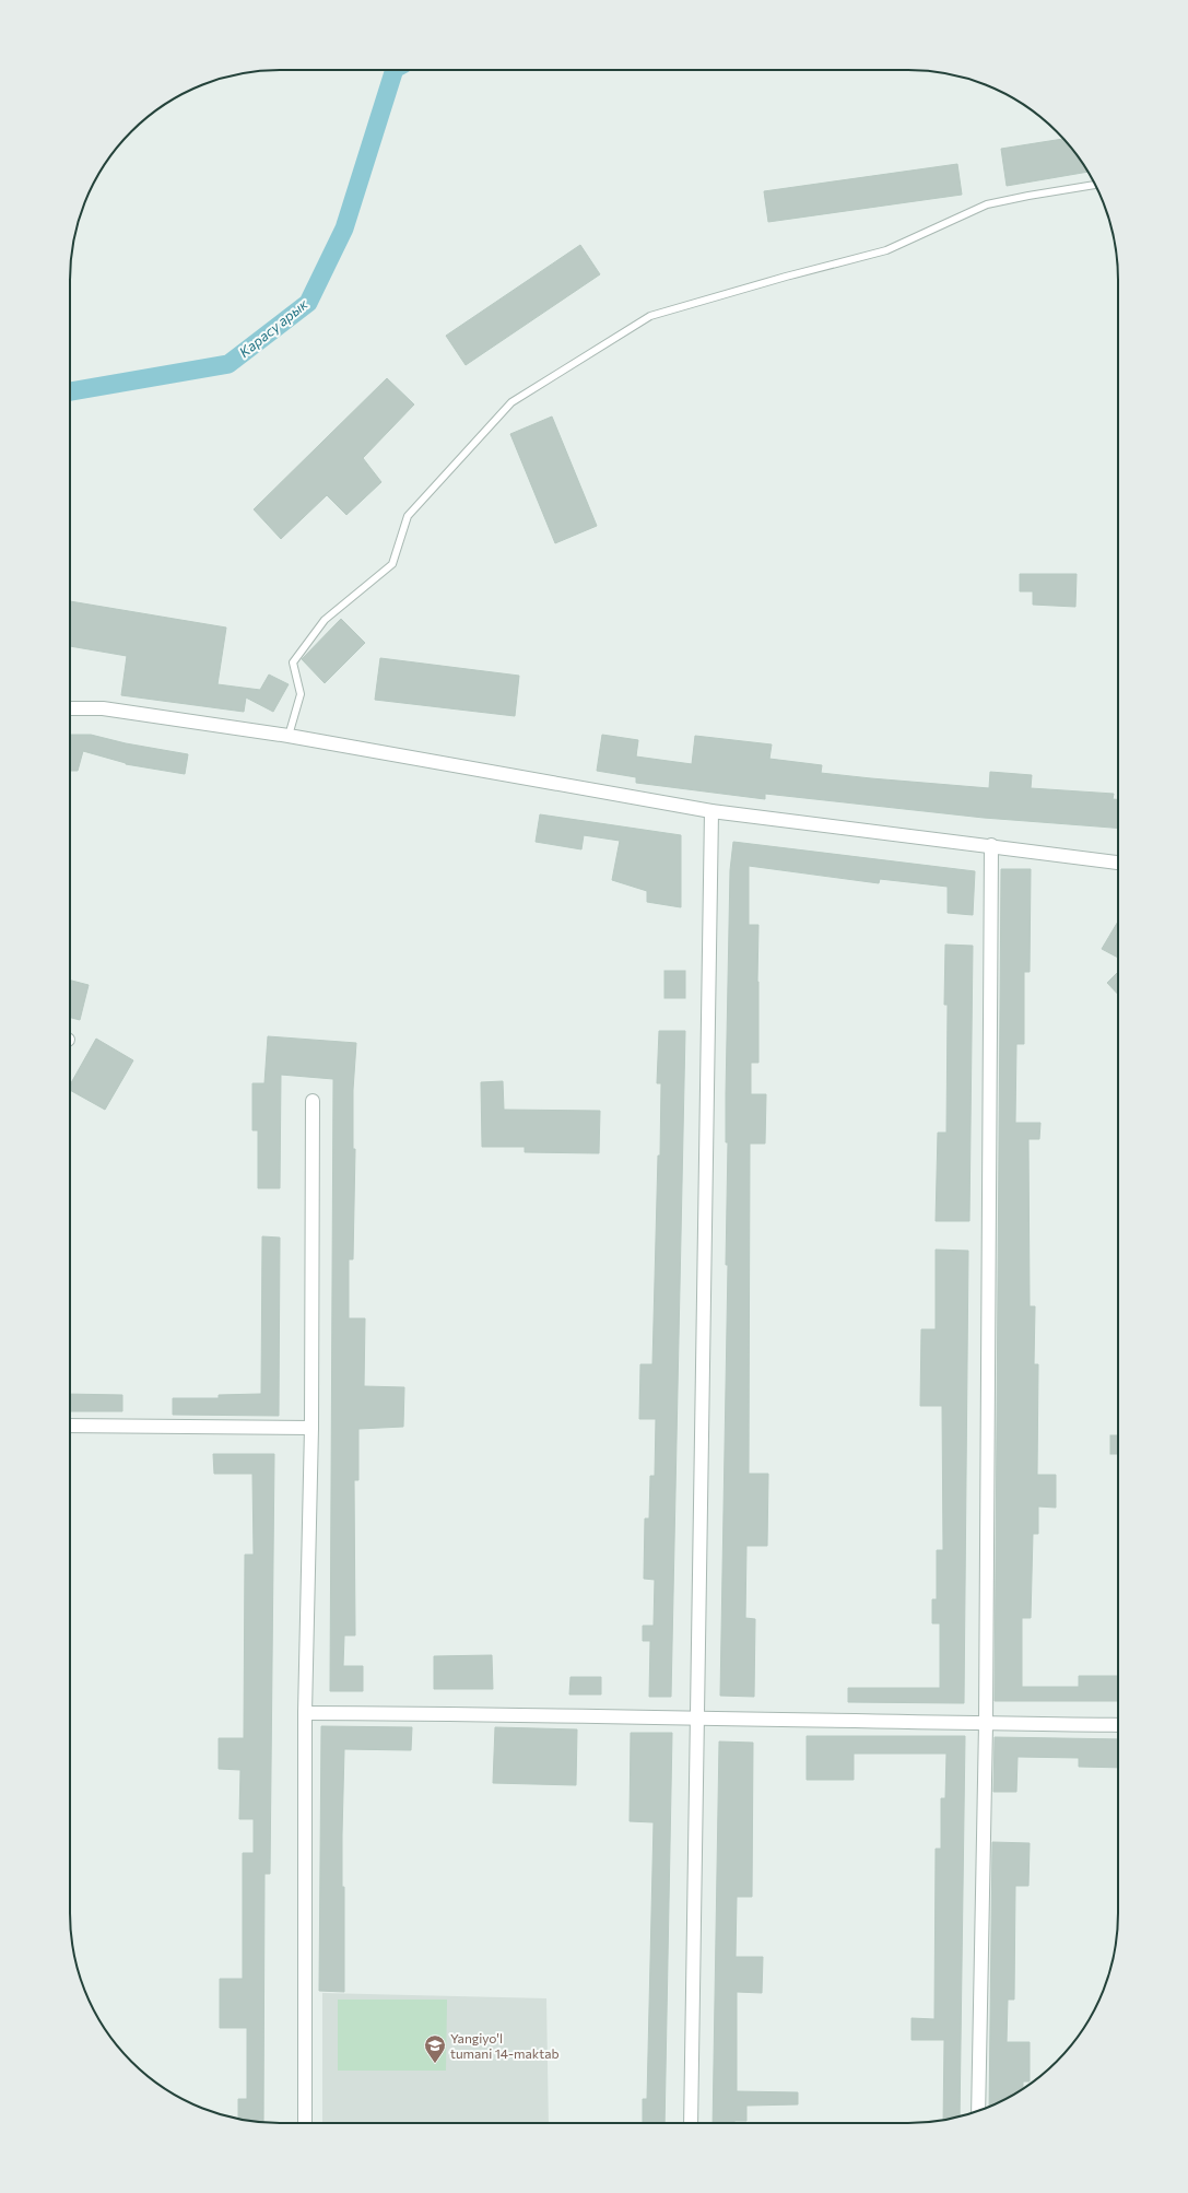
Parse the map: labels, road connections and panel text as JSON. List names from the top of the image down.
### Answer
{
  "water": ["Карасу арык"],
  "places": {
    "school or university": ["Yangiyo'l tumani 14-maktab"]
  }
}
